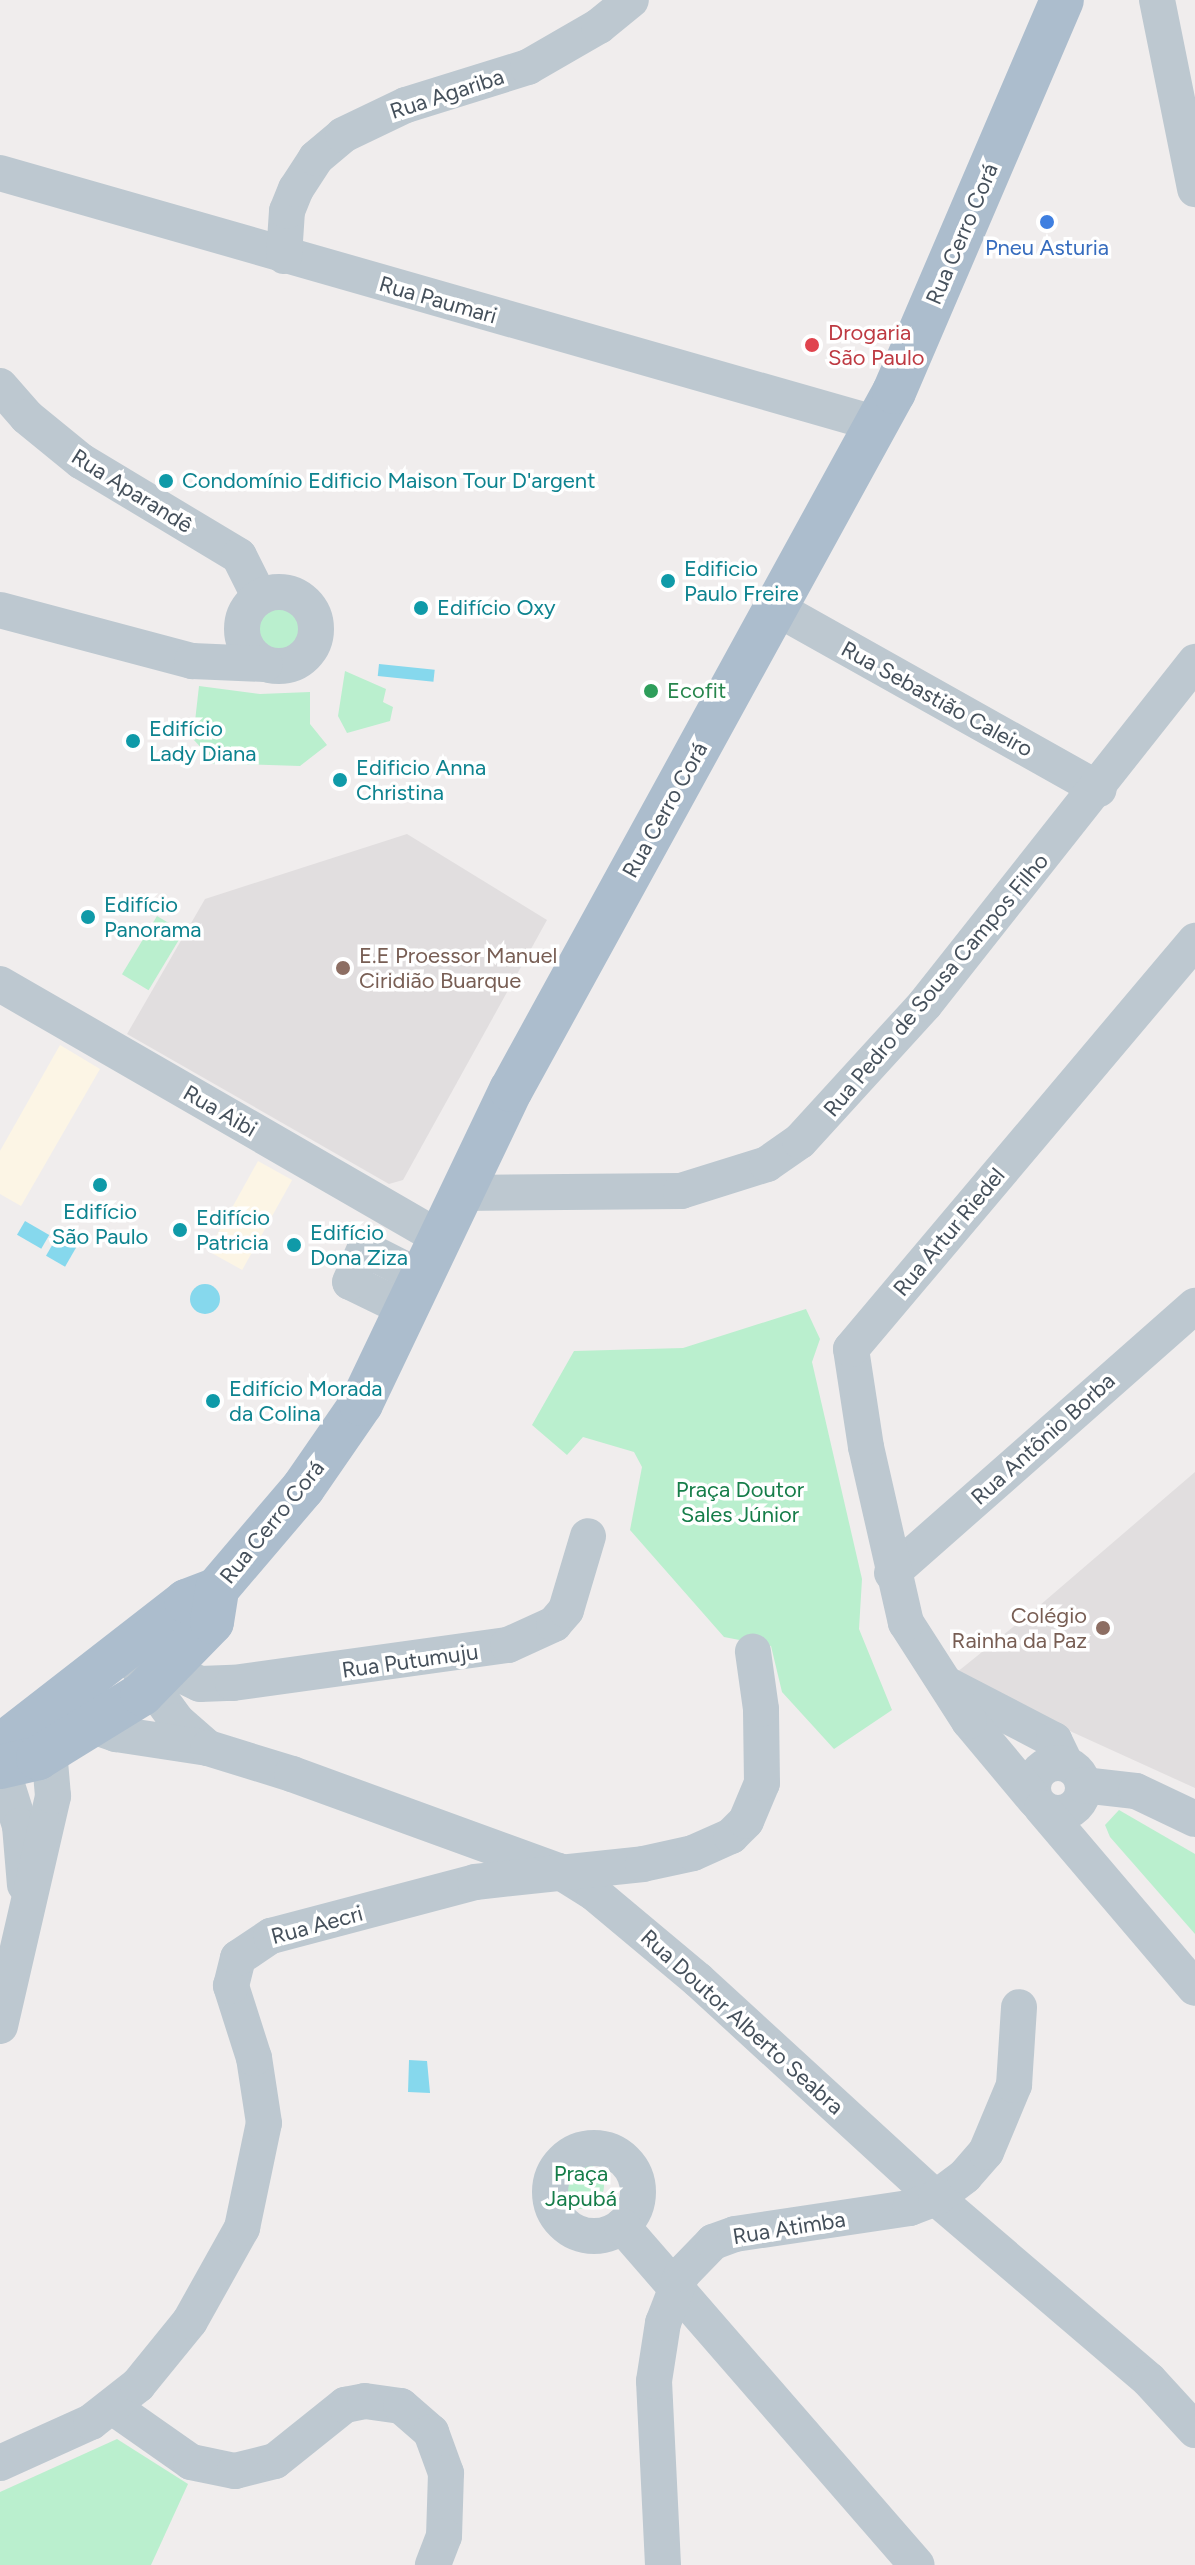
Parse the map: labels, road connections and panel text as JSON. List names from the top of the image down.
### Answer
{
  "streets": {
    "main road": ["Rua Cerro Corá"],
    "street": [
      "Rua Agariba",
      "Rua Paumari",
      "Rua Aparandê",
      "Rua Sebastião Caleiro",
      "Rua Pedro de Sousa Campos Filho",
      "Rua Aibi",
      "Rua Artur Riedel",
      "Rua Antônio Borba",
      "Rua Putumuju",
      "Rua Aecri",
      "Rua Doutor Alberto Seabra",
      "Rua Atimba"
    ]
  },
  "crossings": [
    ["Rua Agariba", "Rua Paumari"],
    ["Rua Cerro Corá", "Rua Paumari"],
    ["Rua Cerro Corá", "Rua Sebastião Caleiro"],
    ["Rua Cerro Corá", "Rua Pedro de Sousa Campos Filho"],
    ["Rua Cerro Corá", "Rua Aibi"],
    ["Rua Cerro Corá", "Rua Putumuju"],
    ["Rua Cerro Corá", "Rua Doutor Alberto Seabra"],
    ["Rua Sebastião Caleiro", "Rua Pedro de Sousa Campos Filho"],
    ["Rua Artur Riedel", "Rua Antônio Borba"],
    ["Rua Putumuju", "Rua Doutor Alberto Seabra"],
    ["Rua Aecri", "Rua Doutor Alberto Seabra"],
    ["Rua Doutor Alberto Seabra", "Rua Atimba"]
  ],
  "parks": ["Praça Doutor Sales Júnior", "Praça Japubá"],
  "places": [
    "Pneu Asturia",
    "Drogaria São Paulo",
    "Condomínio Edificio Maison Tour D'argent",
    "Edificio Paulo Freire",
    "Edifício Oxy",
    "Ecofit",
    "Edifício Lady Diana",
    "Edificio Anna Christina",
    "Edifício Panorama",
    "E.E Proessor Manuel Ciridião Buarque",
    "Edifício São Paulo",
    "Edifício Patricia",
    "Edifício Dona Ziza",
    "Edifício Morada da Colina",
    "Colégio Rainha da Paz"
  ]
}
